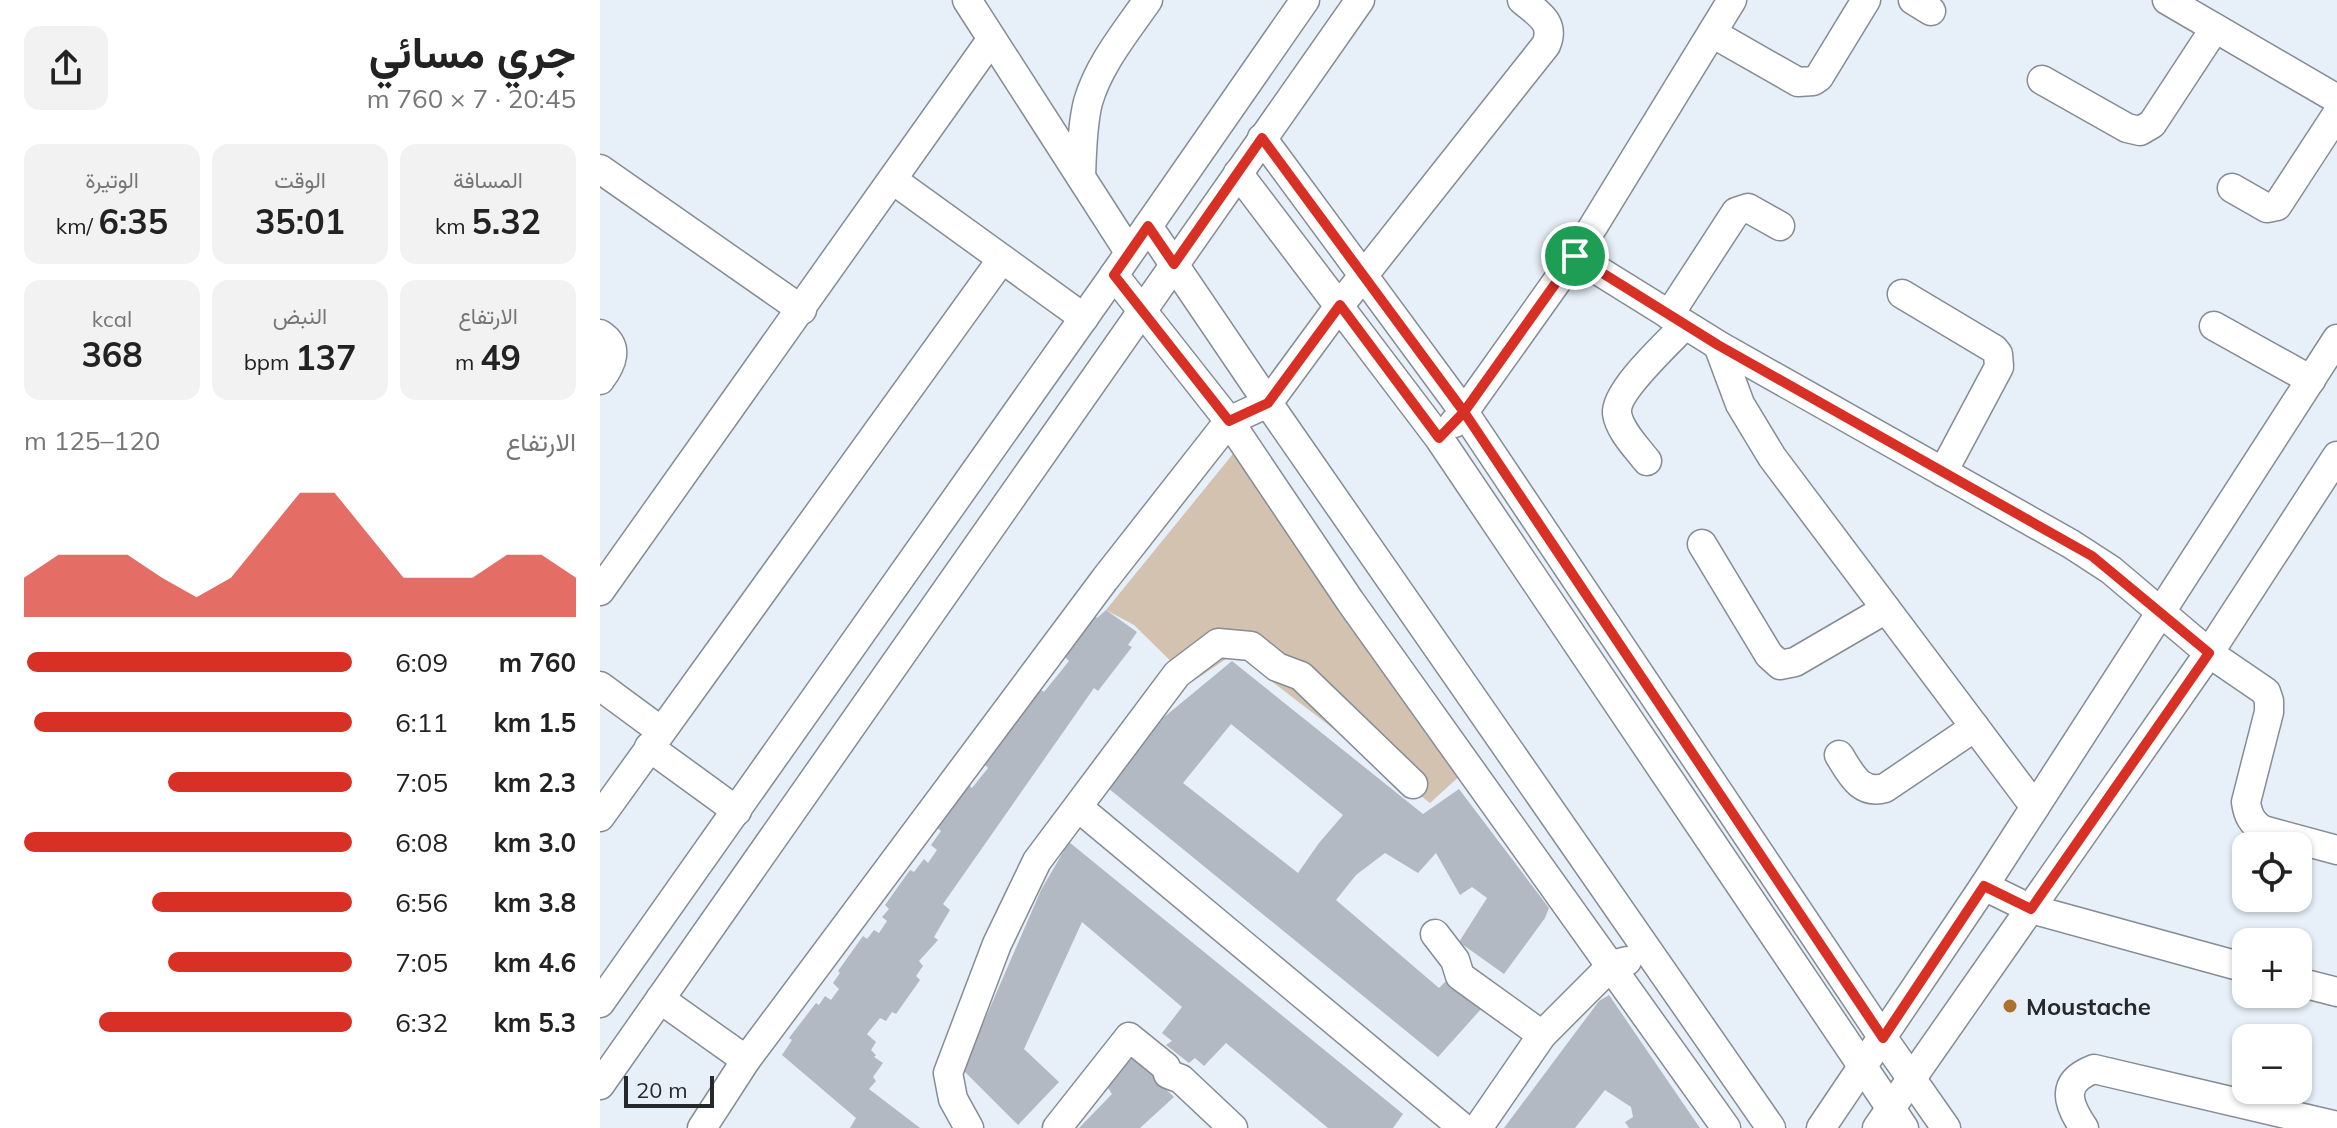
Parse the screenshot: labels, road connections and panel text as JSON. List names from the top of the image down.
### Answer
{
  "places": ["Moustache"],
  "scale_bar": "20 m",
  "page": {
    "heading": ["جري مسائي", "20:45 · 7 × 760 m"],
    "stats": [
      ["المسافة", "5.32 km"],
      ["الوقت", "35:01"],
      ["الوتيرة", "6:35 /km"],
      ["الارتفاع", "49 m"],
      ["النبض", "137 bpm"],
      ["kcal", "368"]
    ],
    "chart": ["الارتفاع", "120–125 m"],
    "list": [
      {
        "name": "760 m",
        "note": "6:09"
      },
      {
        "name": "1.5 km",
        "note": "6:11"
      },
      {
        "name": "2.3 km",
        "note": "7:05"
      },
      {
        "name": "3.0 km",
        "note": "6:08"
      },
      {
        "name": "3.8 km",
        "note": "6:56"
      },
      {
        "name": "4.6 km",
        "note": "7:05"
      },
      {
        "name": "5.3 km",
        "note": "6:32"
      }
    ],
    "map_buttons": ["+", "−"],
    "scale": "20 m"
  }
}
